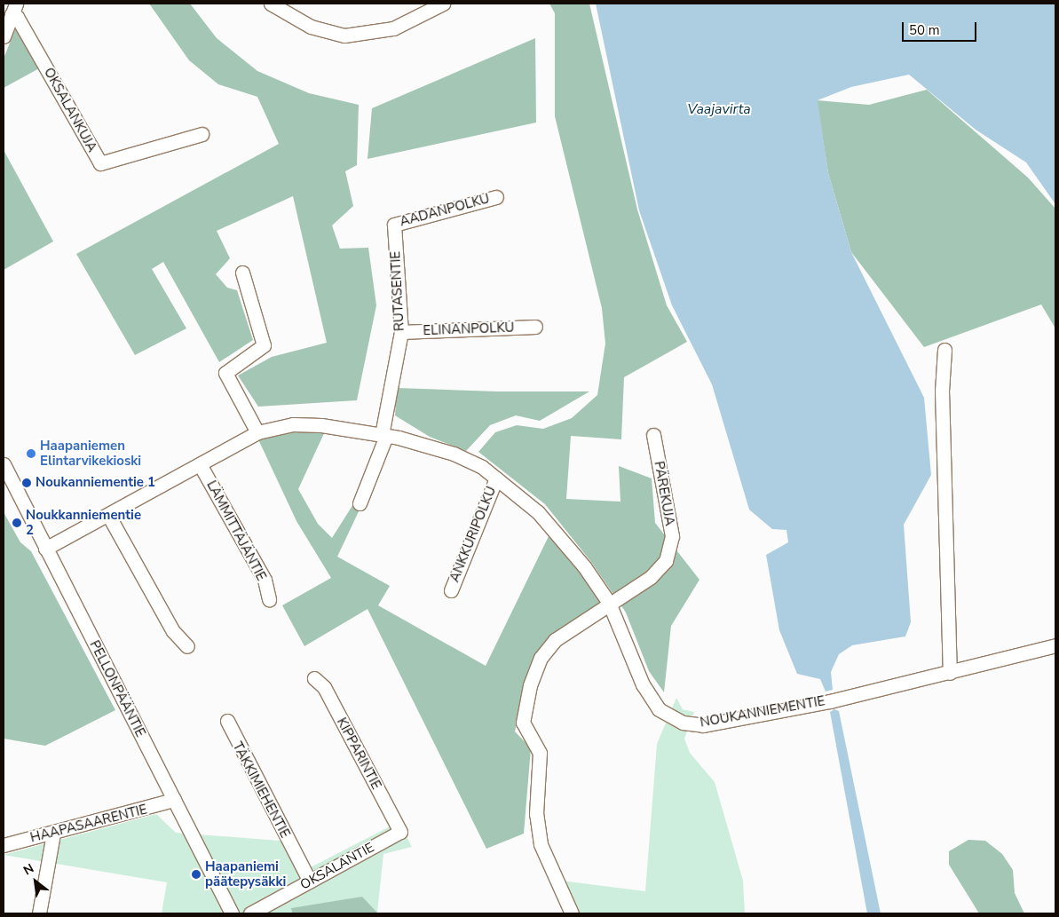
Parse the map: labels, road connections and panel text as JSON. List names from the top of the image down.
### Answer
{
  "streets": {
    "street": [
      "OKSALANKUJA",
      "AADANPOLKU",
      "RUTASENTIE",
      "ELINANPOLKU",
      "PÄREKUJA",
      "LÄMMITTÄJÄNTIE",
      "ANKKURIPOLKU",
      "PELLONPÄÄNTIE",
      "NOUKANNIEMENTIE",
      "KIPPARINTIE",
      "TÄKKIMIEHENTIE",
      "HAAPASAARENTIE",
      "OKSALANTIE"
    ]
  },
  "crossings": [
    ["AADANPOLKU", "RUTASENTIE"],
    ["RUTASENTIE", "ELINANPOLKU"],
    ["RUTASENTIE", "NOUKANNIEMENTIE"],
    ["PÄREKUJA", "NOUKANNIEMENTIE"],
    ["LÄMMITTÄJÄNTIE", "NOUKANNIEMENTIE"],
    ["ANKKURIPOLKU", "NOUKANNIEMENTIE"],
    ["PELLONPÄÄNTIE", "NOUKANNIEMENTIE"],
    ["PELLONPÄÄNTIE", "HAAPASAARENTIE"],
    ["KIPPARINTIE", "OKSALANTIE"],
    ["TÄKKIMIEHENTIE", "OKSALANTIE"]
  ],
  "water": ["Vaajavirta"],
  "places": [
    "Haapaniemen Elintarvikekioski",
    "Noukanniementie 1",
    "Noukkanniementie 2",
    "Haapaniemi päätepysäkki"
  ],
  "scale_bar": "50 m",
  "north": "top left"
}
